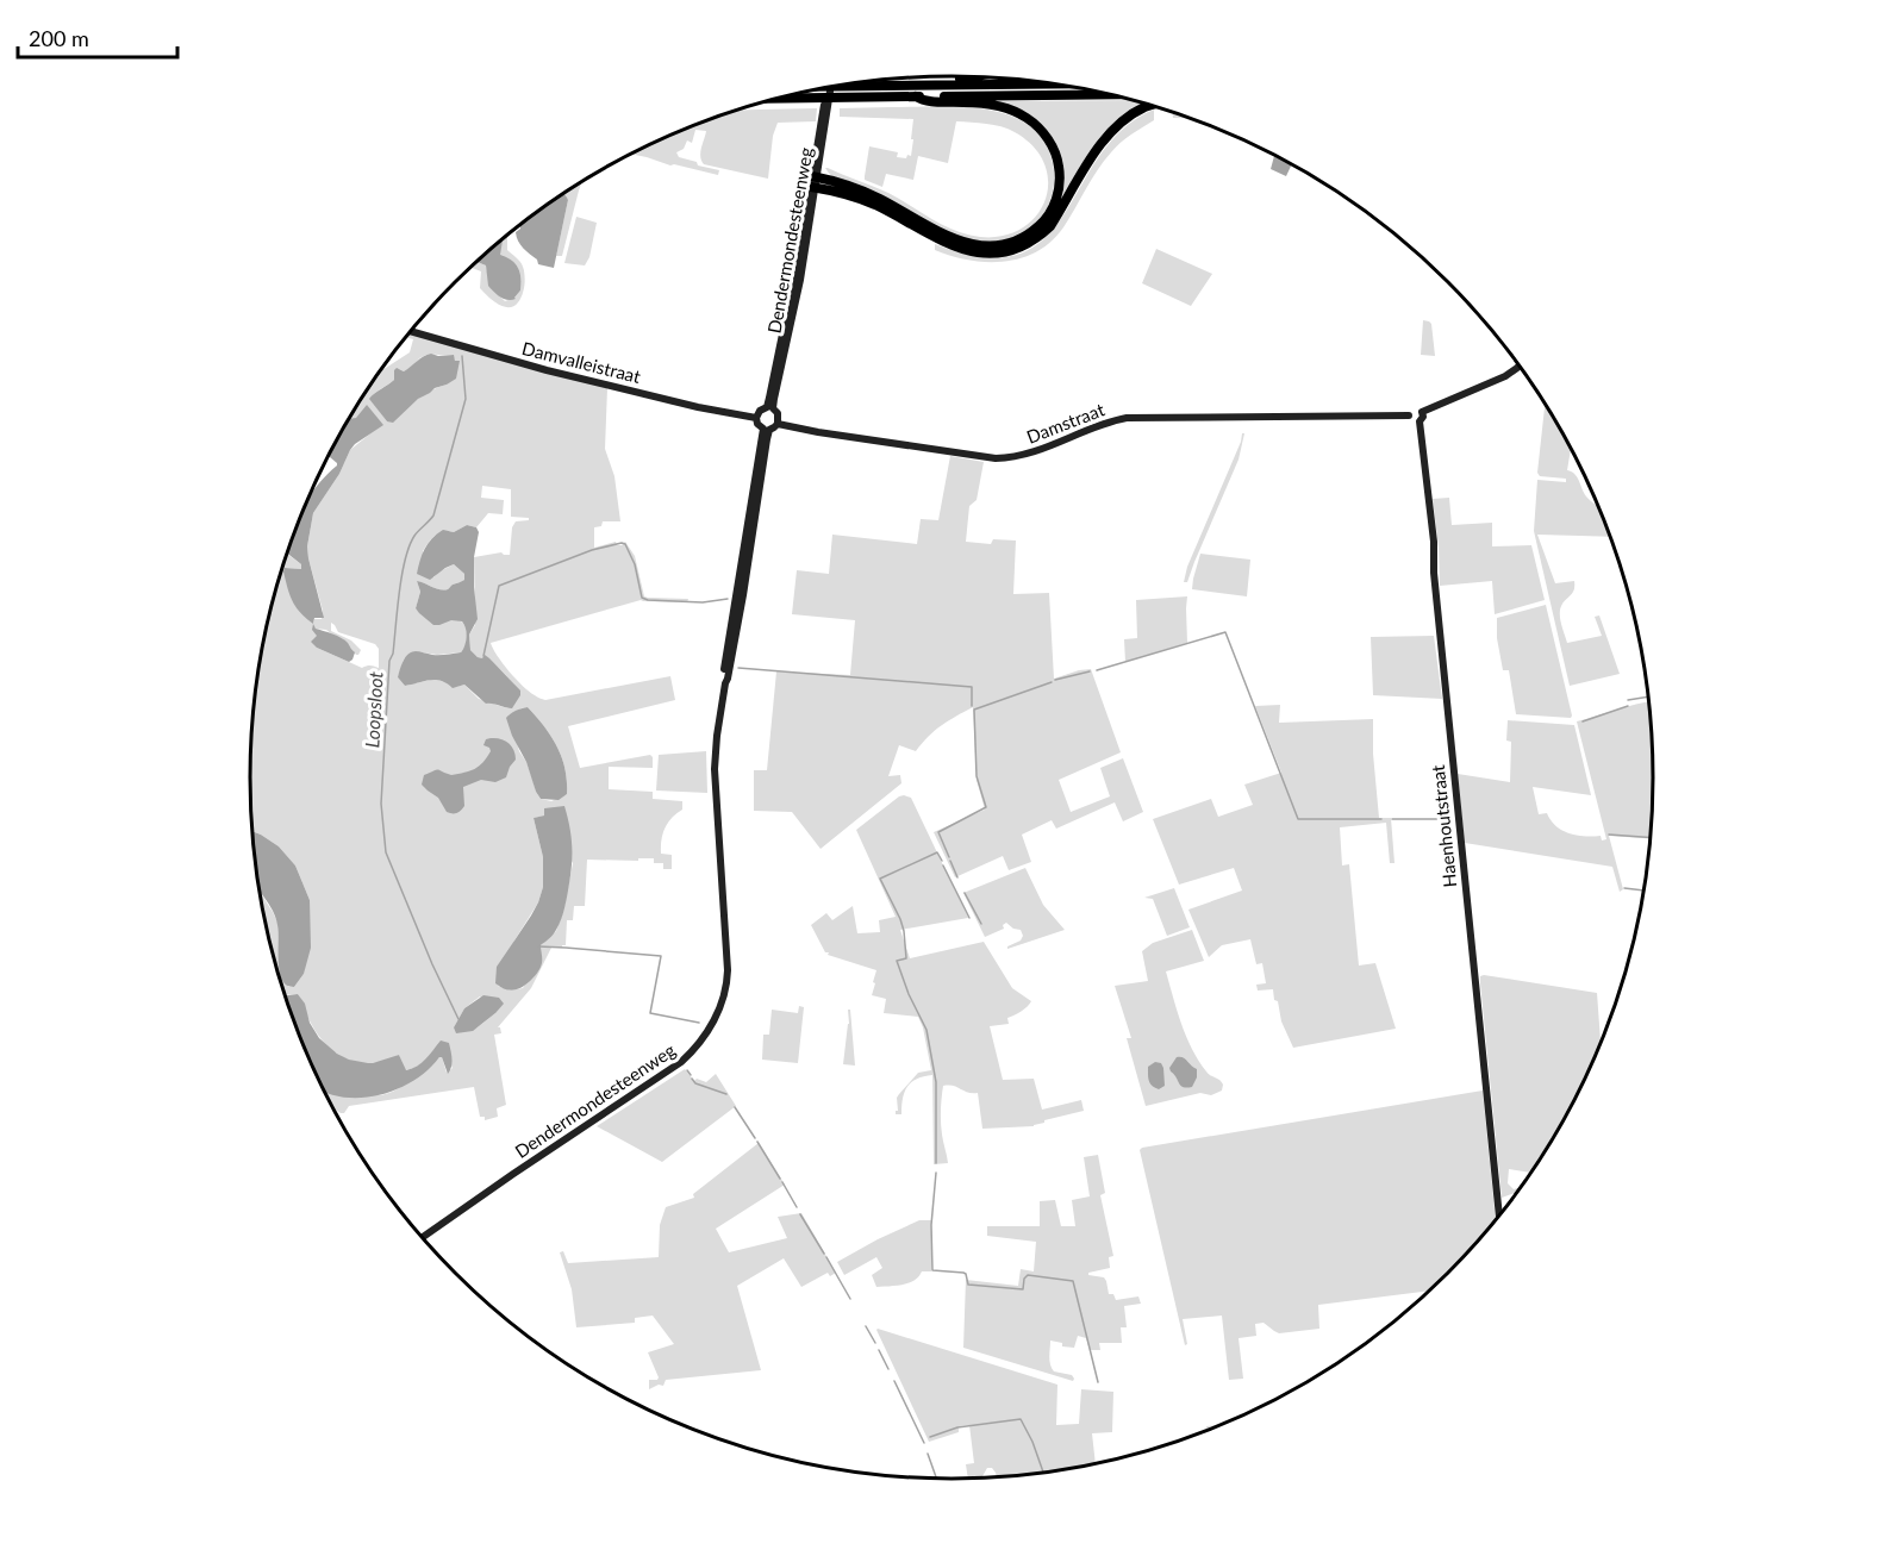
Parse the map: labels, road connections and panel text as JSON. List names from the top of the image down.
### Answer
{
  "streets": {
    "street": [
      "Dendermondesteenweg",
      "Damvalleistraat",
      "Damstraat",
      "Haenhoutstraat"
    ]
  },
  "crossings": [
    ["Dendermondesteenweg", "Damvalleistraat"],
    ["Dendermondesteenweg", "Damstraat"],
    ["Damvalleistraat", "Damstraat"],
    ["Damstraat", "Haenhoutstraat"]
  ],
  "water": ["Loopsloot"],
  "scale_bar": "200 m"
}
